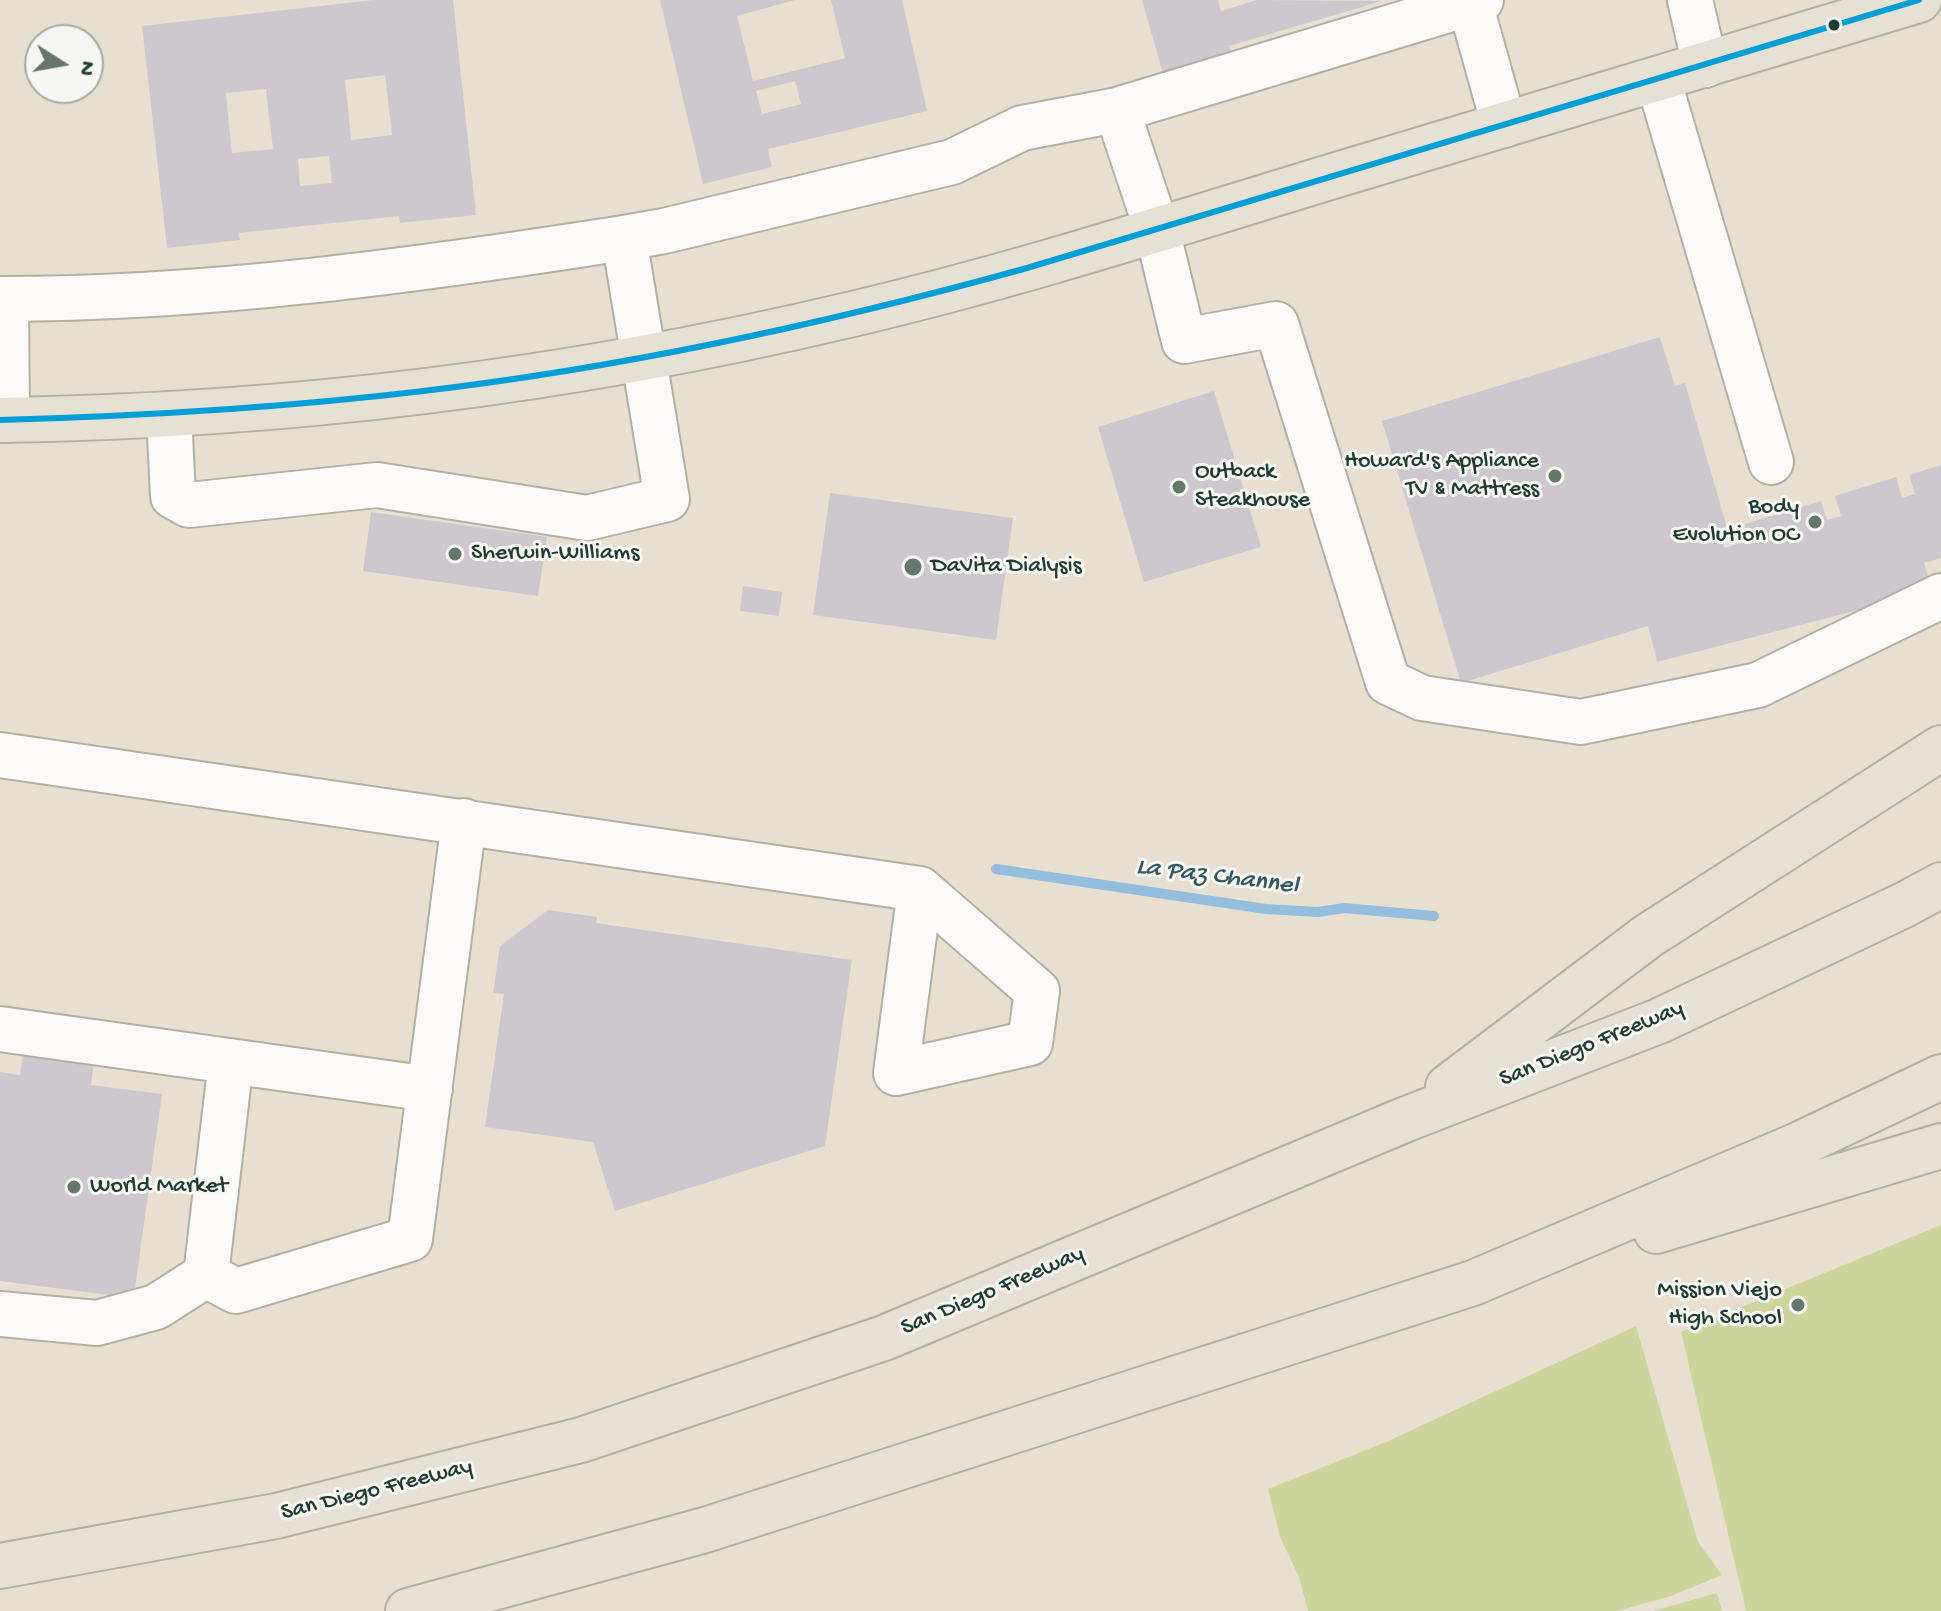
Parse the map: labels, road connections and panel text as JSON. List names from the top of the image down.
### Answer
{
  "streets": {
    "main road": ["San Diego Freeway"]
  },
  "water": ["La Paz Channel"],
  "places": [
    "Howard's Appliance TV & Mattress",
    "Outback Steakhouse",
    "Body Evolution OC",
    "Sherwin-Williams",
    "DaVita Dialysis",
    "World Market",
    "Mission Viejo High School"
  ],
  "north": "right"
}
